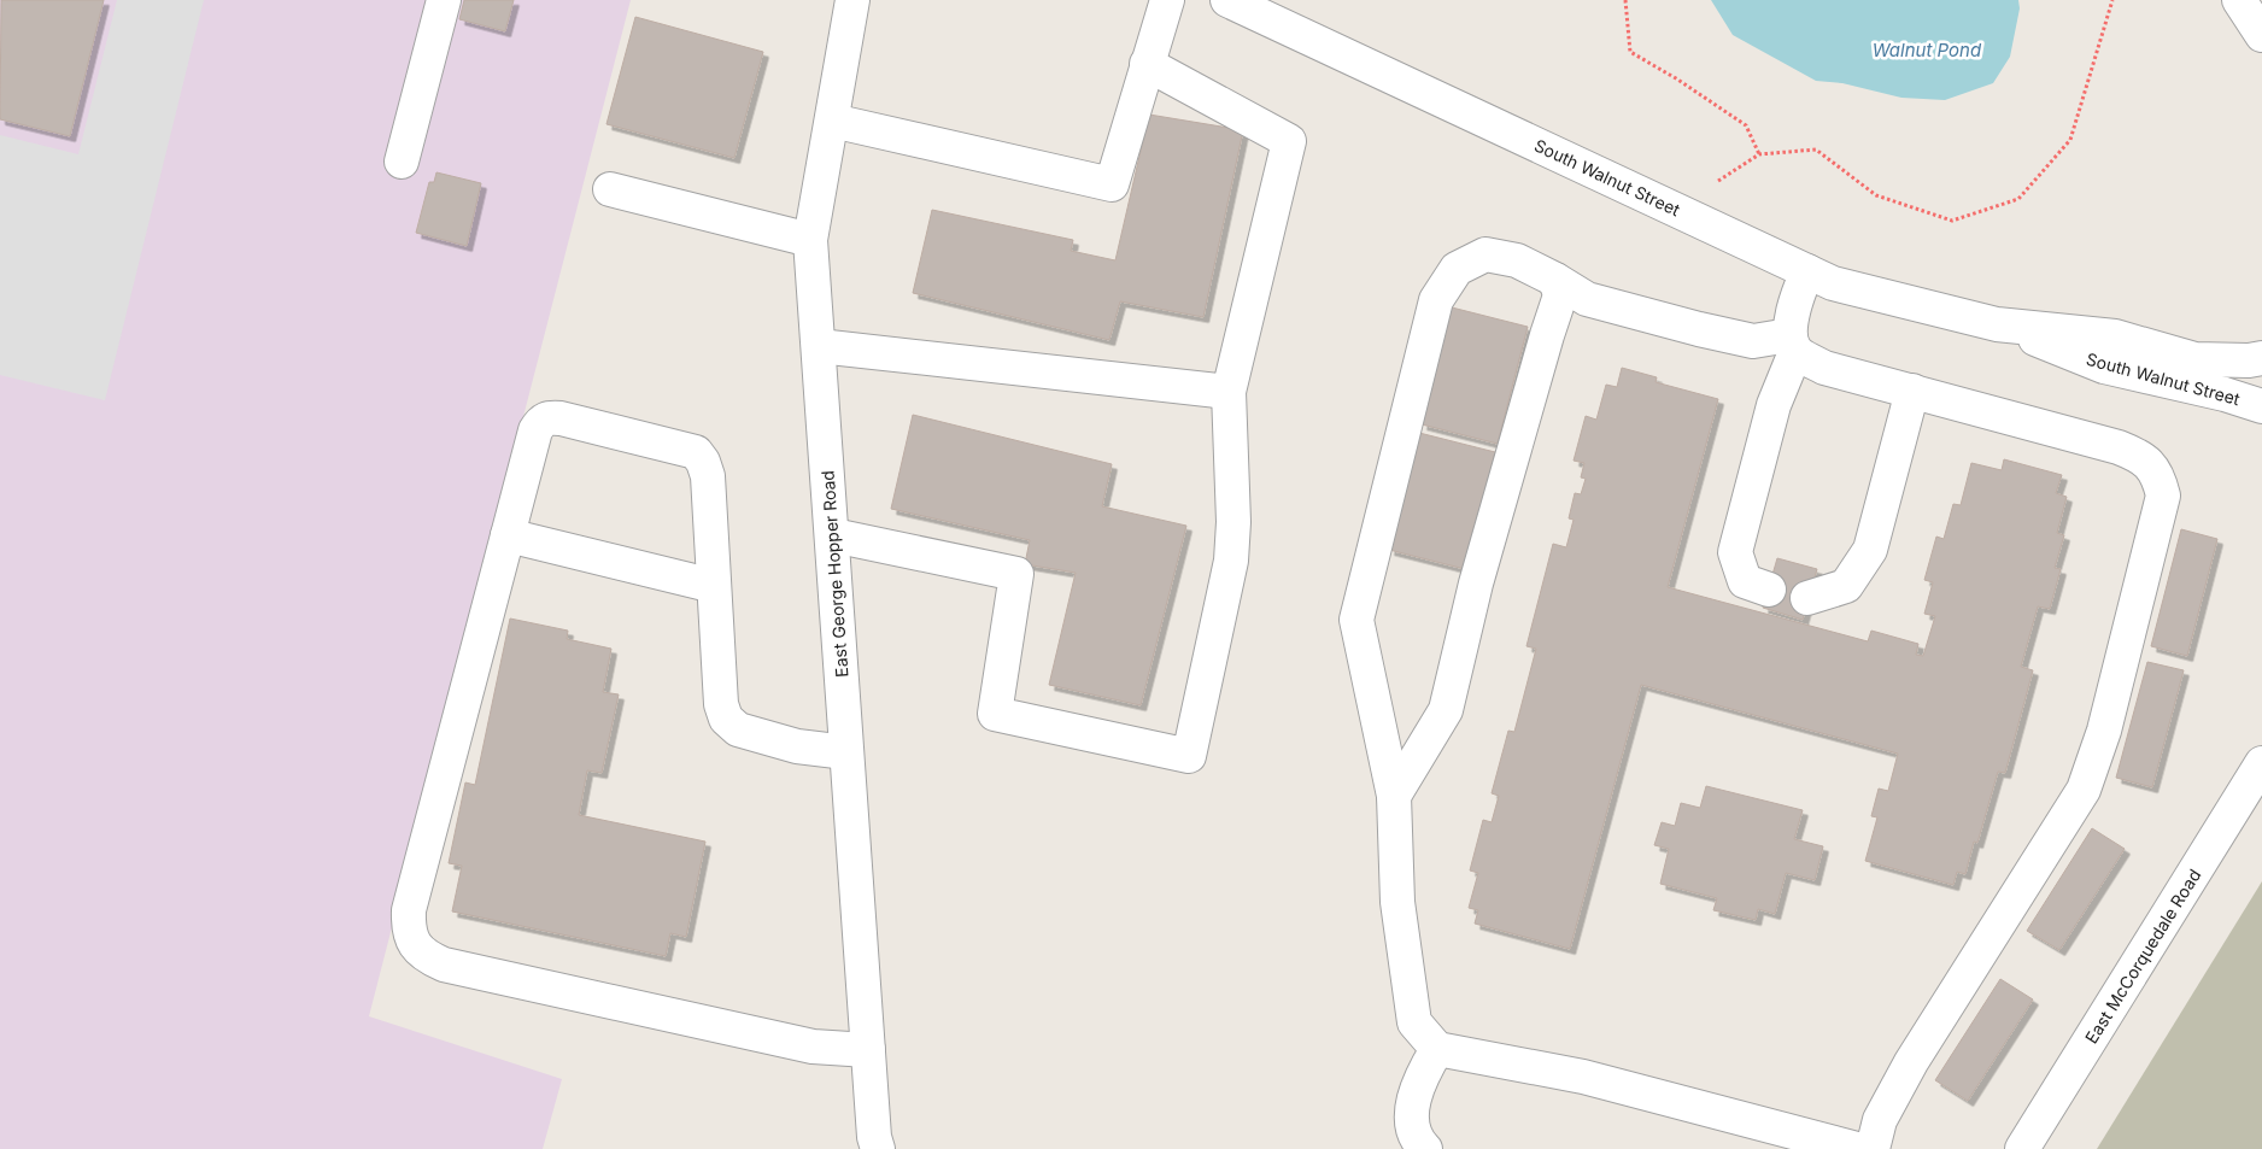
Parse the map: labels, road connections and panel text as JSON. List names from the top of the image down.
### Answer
{
  "streets": {
    "street": ["South Walnut Street", "East George Hopper Road", "East McCorquedale Road"]
  },
  "water": ["Walnut Pond"]
}
